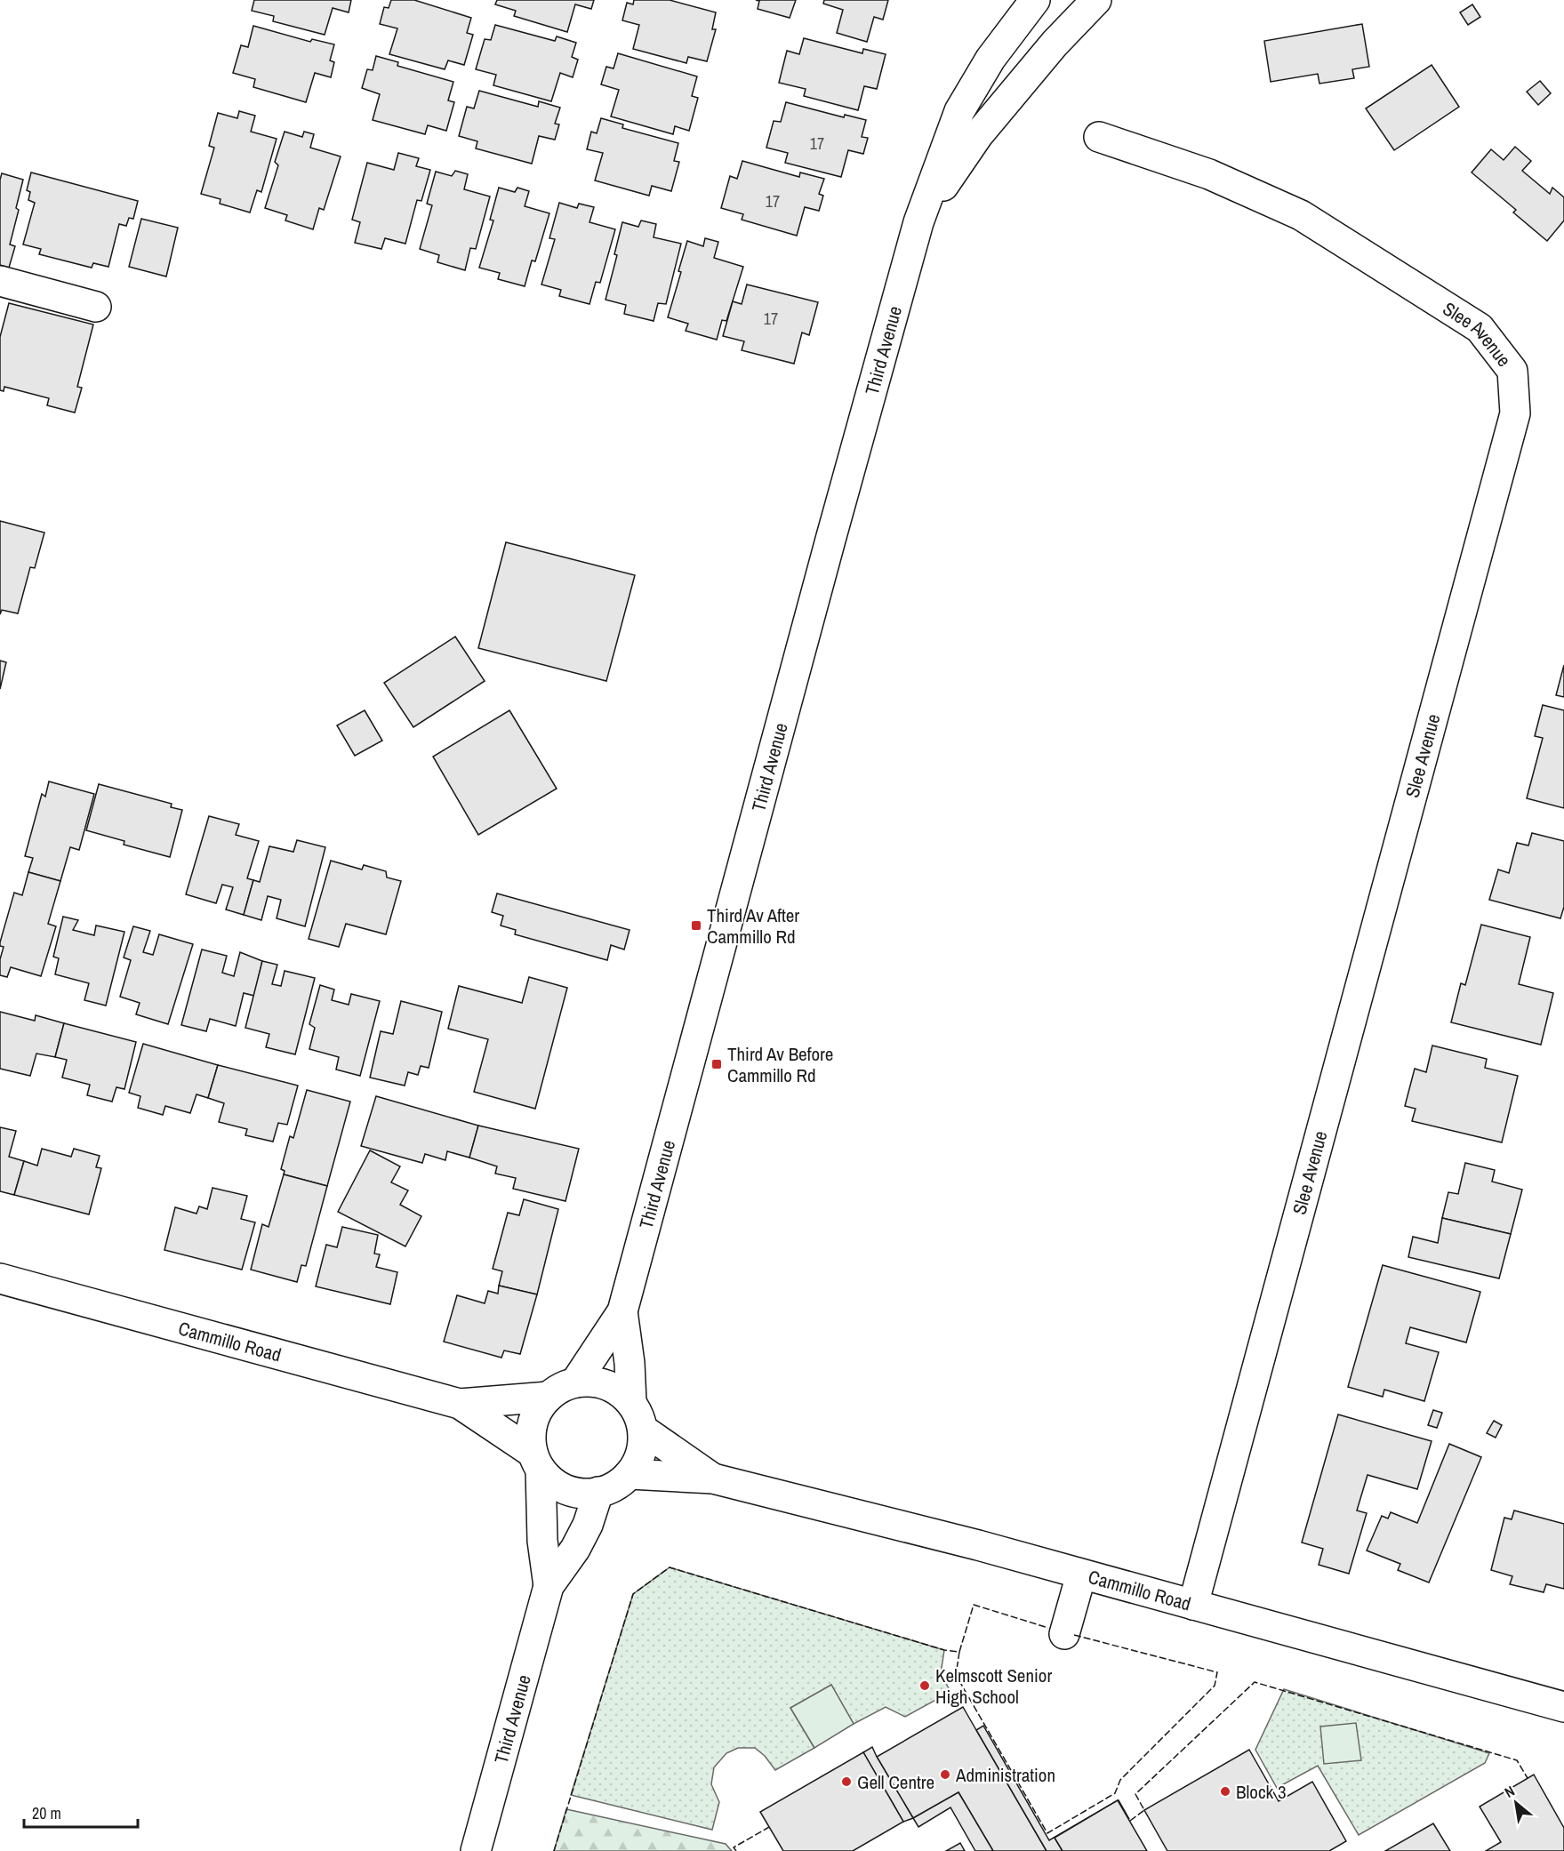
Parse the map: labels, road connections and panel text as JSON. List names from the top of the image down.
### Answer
{
  "streets": {
    "main road": ["Slee Avenue", "Third Avenue", "Cammillo Road"]
  },
  "crossings": [
    ["Slee Avenue", "Cammillo Road"],
    ["Third Avenue", "Cammillo Road"]
  ],
  "places": {
    "transit": ["Third Av After Cammillo Rd", "Third Av Before Cammillo Rd"],
    "other": [
      "Kelmscott Senior High School",
      "Administration",
      "Gell Centre",
      "Block 3"
    ]
  },
  "house_numbers": ["17", "17", "17"],
  "scale_bar": "20 m",
  "north": "top left"
}
